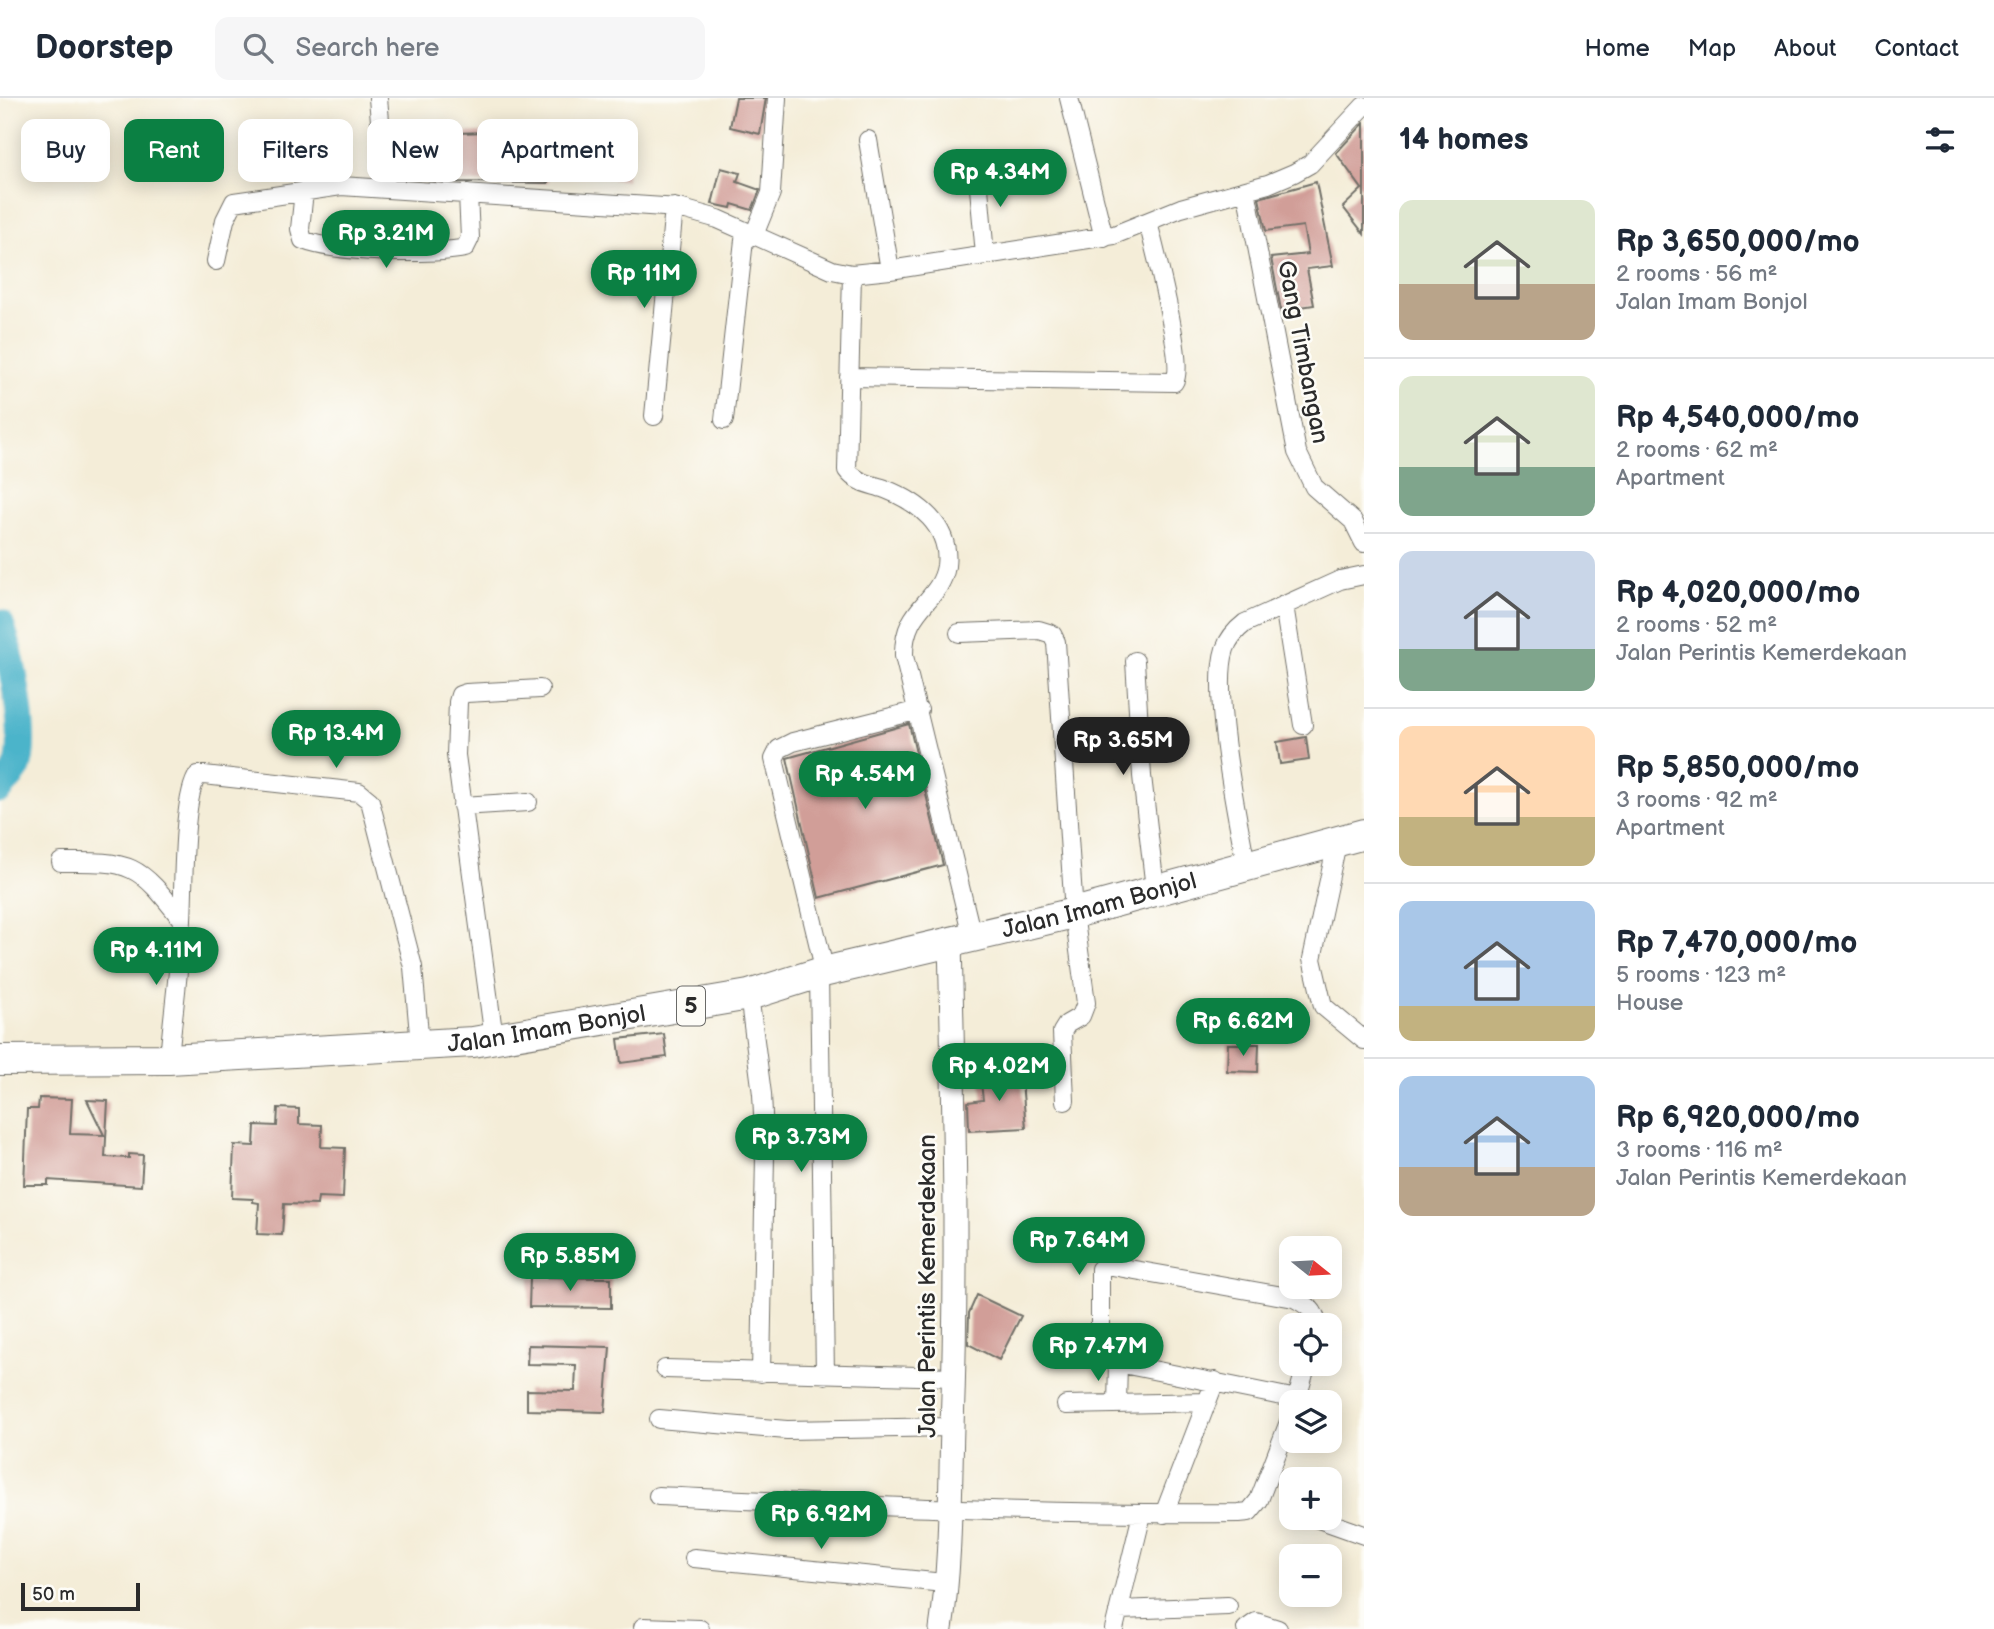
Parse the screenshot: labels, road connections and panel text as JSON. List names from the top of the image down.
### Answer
{
  "streets": {
    "highway": ["Jalan Imam Bonjol", "5"],
    "street": ["Gang Timbangan", "Jalan Perintis Kemerdekaan"]
  },
  "crossings": [
    ["Jalan Imam Bonjol", "Jalan Perintis Kemerdekaan"]
  ],
  "scale_bar": "50 m",
  "north": "right",
  "page": {
    "header": "Doorstep",
    "search": "Search here",
    "nav": [
      "Home",
      "Map",
      "About",
      "Contact"
    ],
    "heading": "14 homes",
    "chip": [
      "Buy",
      "Rent",
      "Filters",
      "New",
      "Apartment"
    ],
    "price": [
      "Rp 4.34M",
      "Rp 3.21M",
      "Rp 11M",
      "Rp 13.4M",
      "Rp 3.65M",
      "Rp 4.54M",
      "Rp 4.11M",
      "Rp 6.62M",
      "Rp 4.02M",
      "Rp 3.73M",
      "Rp 7.64M",
      "Rp 5.85M",
      "Rp 7.47M",
      "Rp 6.92M"
    ],
    "list": [
      {
        "name": "Rp 3,650,000/mo",
        "note": "2 rooms · 56 m² · Jalan Imam Bonjol"
      },
      {
        "name": "Rp 4,540,000/mo",
        "note": "2 rooms · 62 m² · Apartment"
      },
      {
        "name": "Rp 4,020,000/mo",
        "note": "2 rooms · 52 m² · Jalan Perintis Kemerdekaan"
      },
      {
        "name": "Rp 5,850,000/mo",
        "note": "3 rooms · 92 m² · Apartment"
      },
      {
        "name": "Rp 7,470,000/mo",
        "note": "5 rooms · 123 m² · House"
      },
      {
        "name": "Rp 6,920,000/mo",
        "note": "3 rooms · 116 m² · Jalan Perintis Kemerdekaan"
      }
    ],
    "map_buttons": ["+", "−"],
    "scale": "50 m"
  }
}
